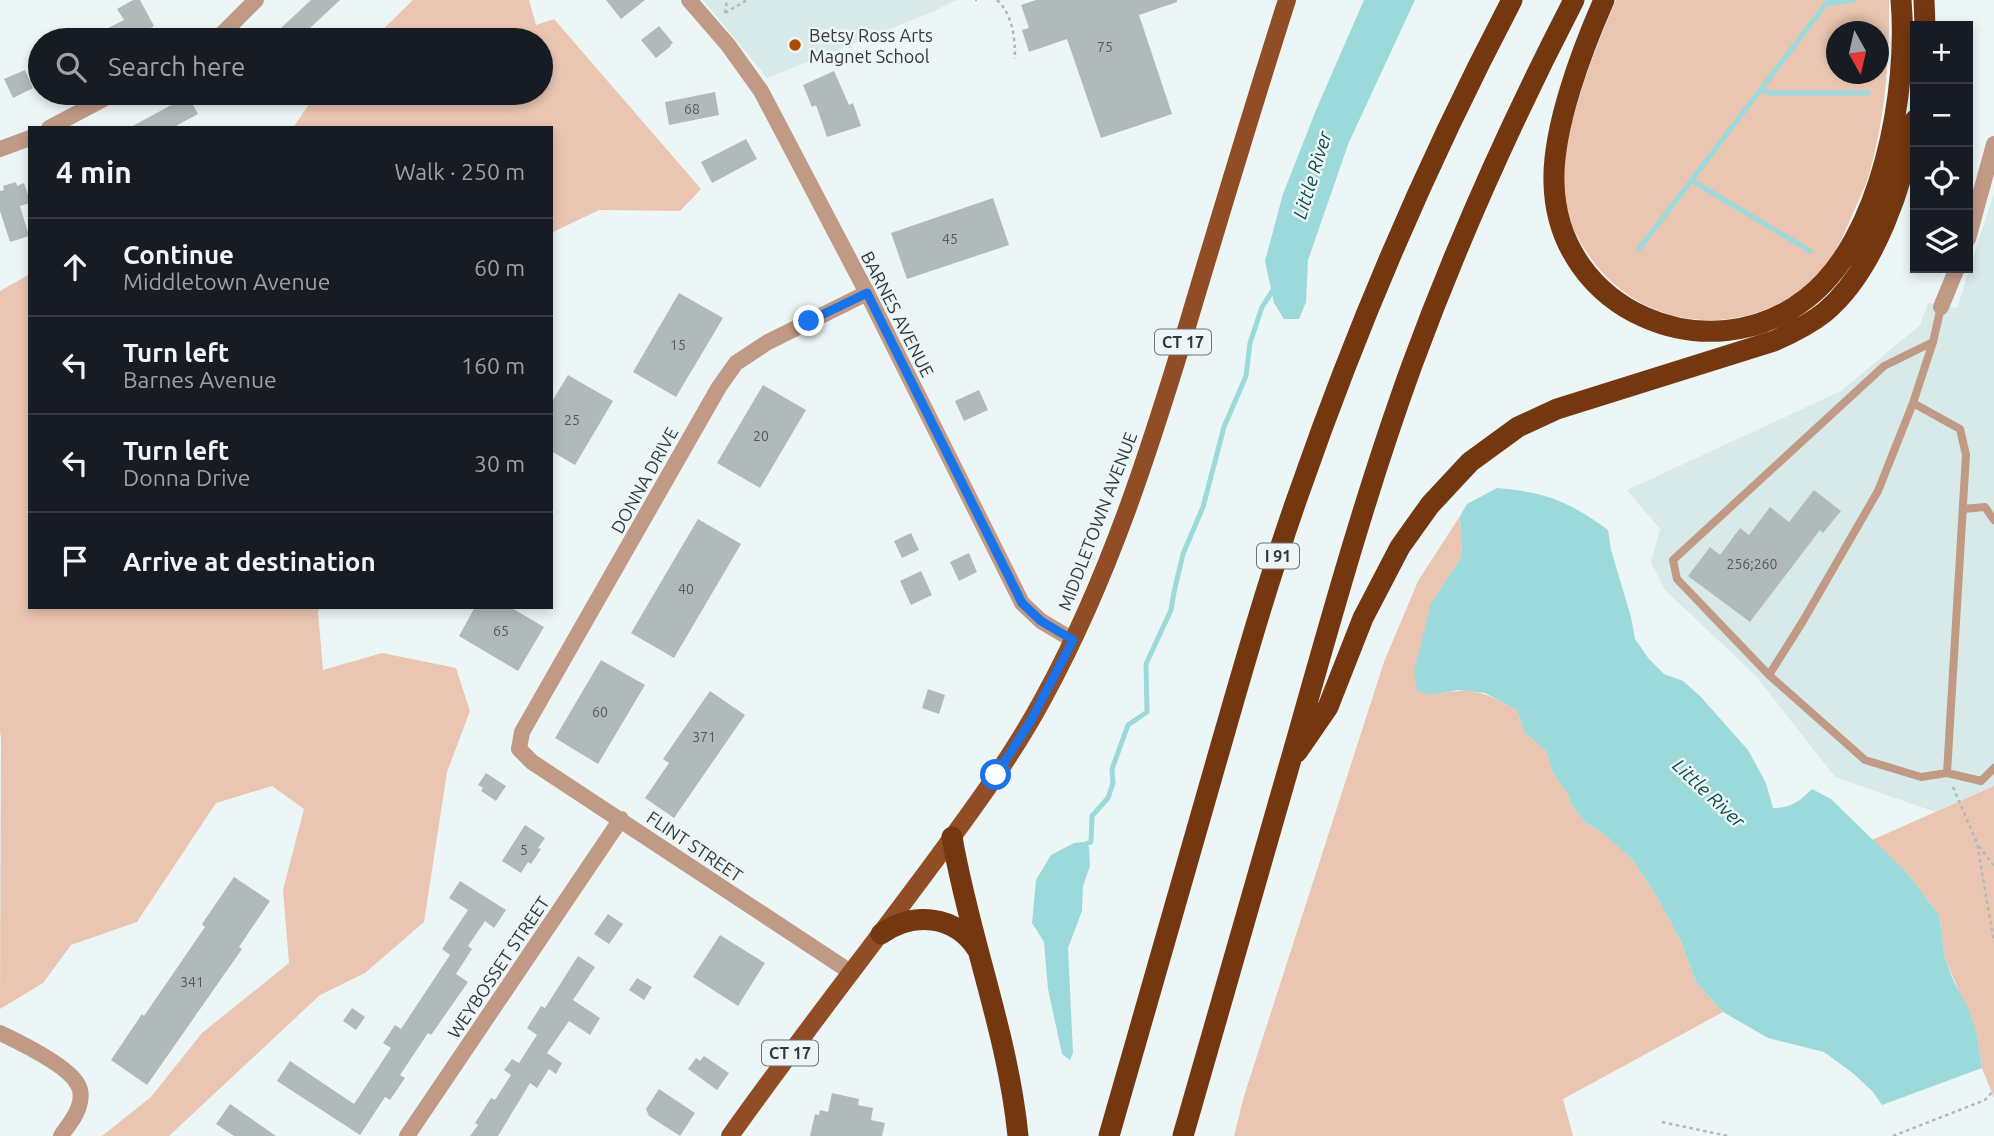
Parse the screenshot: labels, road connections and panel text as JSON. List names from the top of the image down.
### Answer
{
  "streets": {
    "highway": ["I 91"],
    "main road": ["CT 17", "MIDDLETOWN AVENUE"],
    "street": [
      "BARNES AVENUE",
      "DONNA DRIVE",
      "FLINT STREET",
      "WEYBOSSET STREET"
    ]
  },
  "crossings": [
    ["BARNES AVENUE", "DONNA DRIVE"],
    ["BARNES AVENUE", "MIDDLETOWN AVENUE"],
    ["DONNA DRIVE", "FLINT STREET"],
    ["MIDDLETOWN AVENUE", "FLINT STREET"],
    ["FLINT STREET", "WEYBOSSET STREET"]
  ],
  "water": ["Little River"],
  "places": ["Betsy Ross Arts Magnet School"],
  "house_numbers": [
    "75",
    "68",
    "45",
    "15",
    "25",
    "20",
    "256;260",
    "40",
    "65",
    "60",
    "371",
    "5",
    "341"
  ],
  "north": "bottom",
  "page": {
    "map_buttons": ["+", "−"],
    "search": "Search here",
    "heading": ["4 min", "Walk · 250 m"],
    "list": [
      ["Continue", "Middletown Avenue", "60 m"],
      ["Turn left", "Barnes Avenue", "160 m"],
      ["Turn left", "Donna Drive", "30 m"],
      "Arrive at destination"
    ]
  }
}
